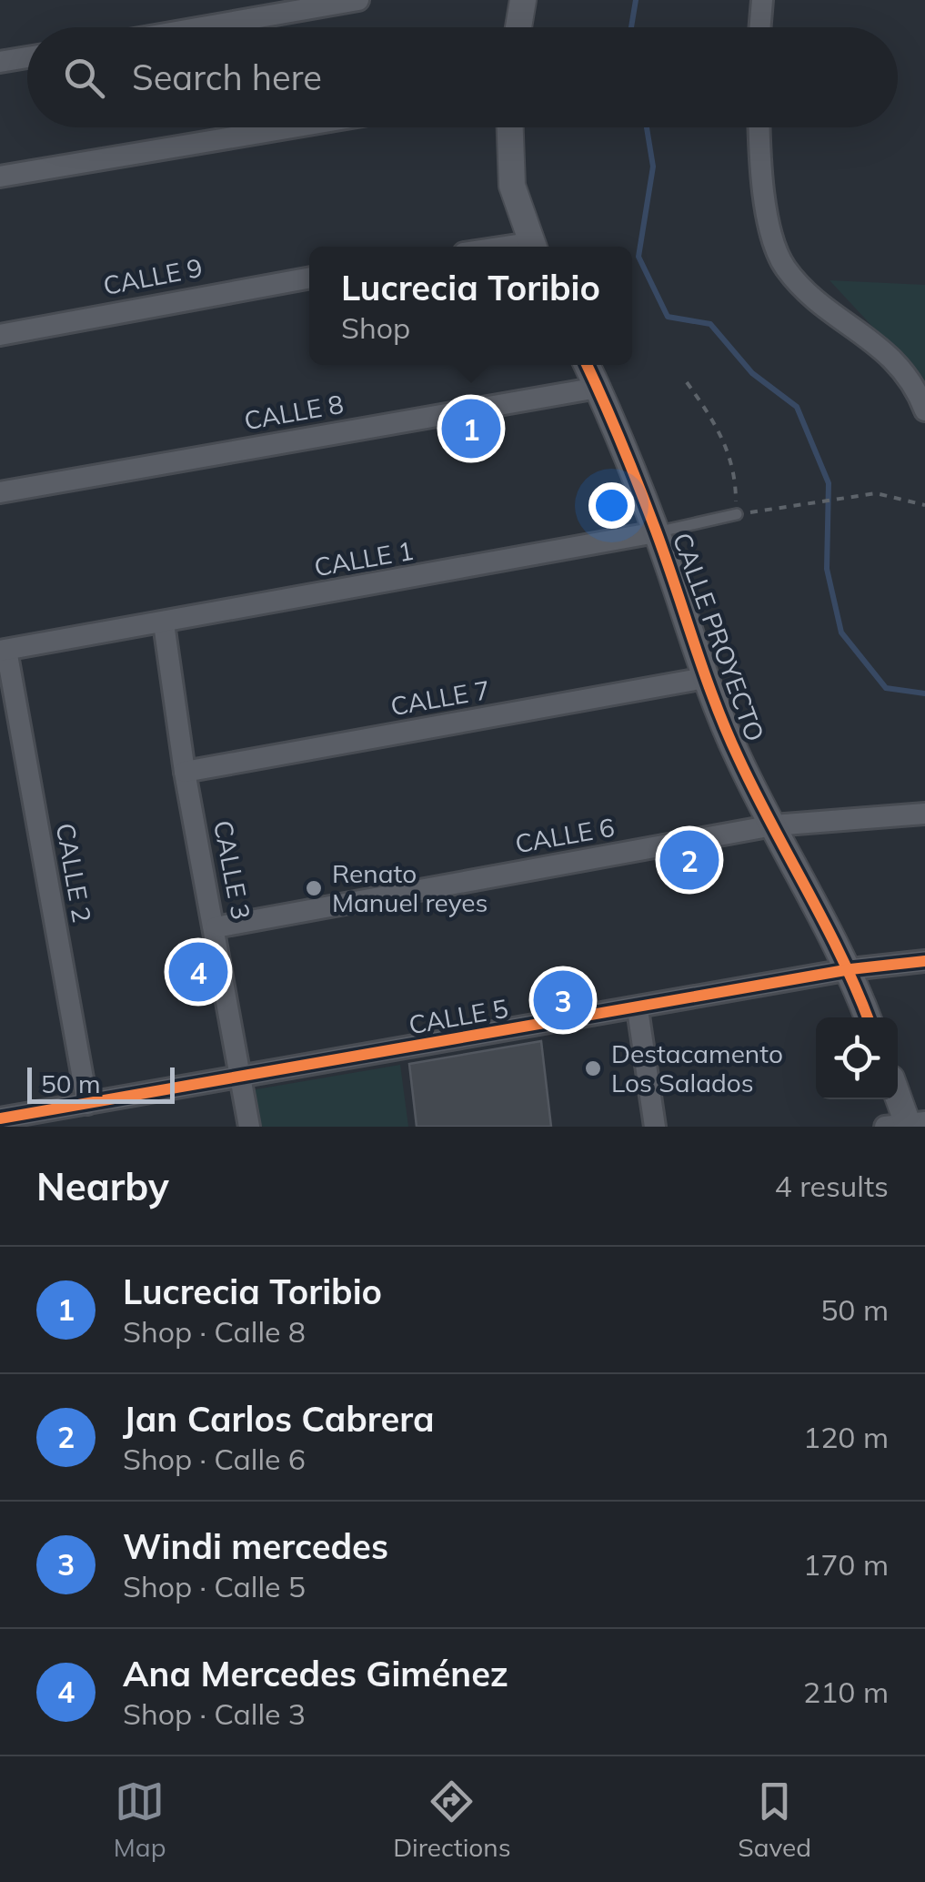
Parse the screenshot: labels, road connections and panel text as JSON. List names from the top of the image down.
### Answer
{
  "streets": {
    "street": [
      "CALLE 9",
      "CALLE 8",
      "CALLE 1",
      "CALLE PROYECTO",
      "CALLE 7",
      "CALLE 6",
      "CALLE 3",
      "CALLE 2",
      "CALLE 5"
    ]
  },
  "crossings": [
    ["CALLE 8", "CALLE PROYECTO"],
    ["CALLE 1", "CALLE PROYECTO"],
    ["CALLE 1", "CALLE 3"],
    ["CALLE 1", "CALLE 2"],
    ["CALLE PROYECTO", "CALLE 7"],
    ["CALLE PROYECTO", "CALLE 6"],
    ["CALLE PROYECTO", "CALLE 5"],
    ["CALLE 7", "CALLE 3"],
    ["CALLE 6", "CALLE 3"],
    ["CALLE 3", "CALLE 5"],
    ["CALLE 2", "CALLE 5"]
  ],
  "places": ["Renato Manuel reyes", "Destacamento Los Salados"],
  "scale_bar": "50 m",
  "page": {
    "search": "Search here",
    "popup": ["Lucrecia Toribio", "Shop"],
    "pins": [
      "1",
      "2",
      "4",
      "3"
    ],
    "scale": "50 m",
    "heading": ["Nearby", "4 results"],
    "list": [
      {
        "mark": "1",
        "name": "Lucrecia Toribio",
        "note": "Shop · Calle 8",
        "value": "50 m"
      },
      {
        "mark": "2",
        "name": "Jan Carlos Cabrera",
        "note": "Shop · Calle 6",
        "value": "120 m"
      },
      {
        "mark": "3",
        "name": "Windi mercedes",
        "note": "Shop · Calle 5",
        "value": "170 m"
      },
      {
        "mark": "4",
        "name": "Ana Mercedes Giménez",
        "note": "Shop · Calle 3",
        "value": "210 m"
      }
    ],
    "nav": ["Map", "Directions", "Saved"]
  }
}
